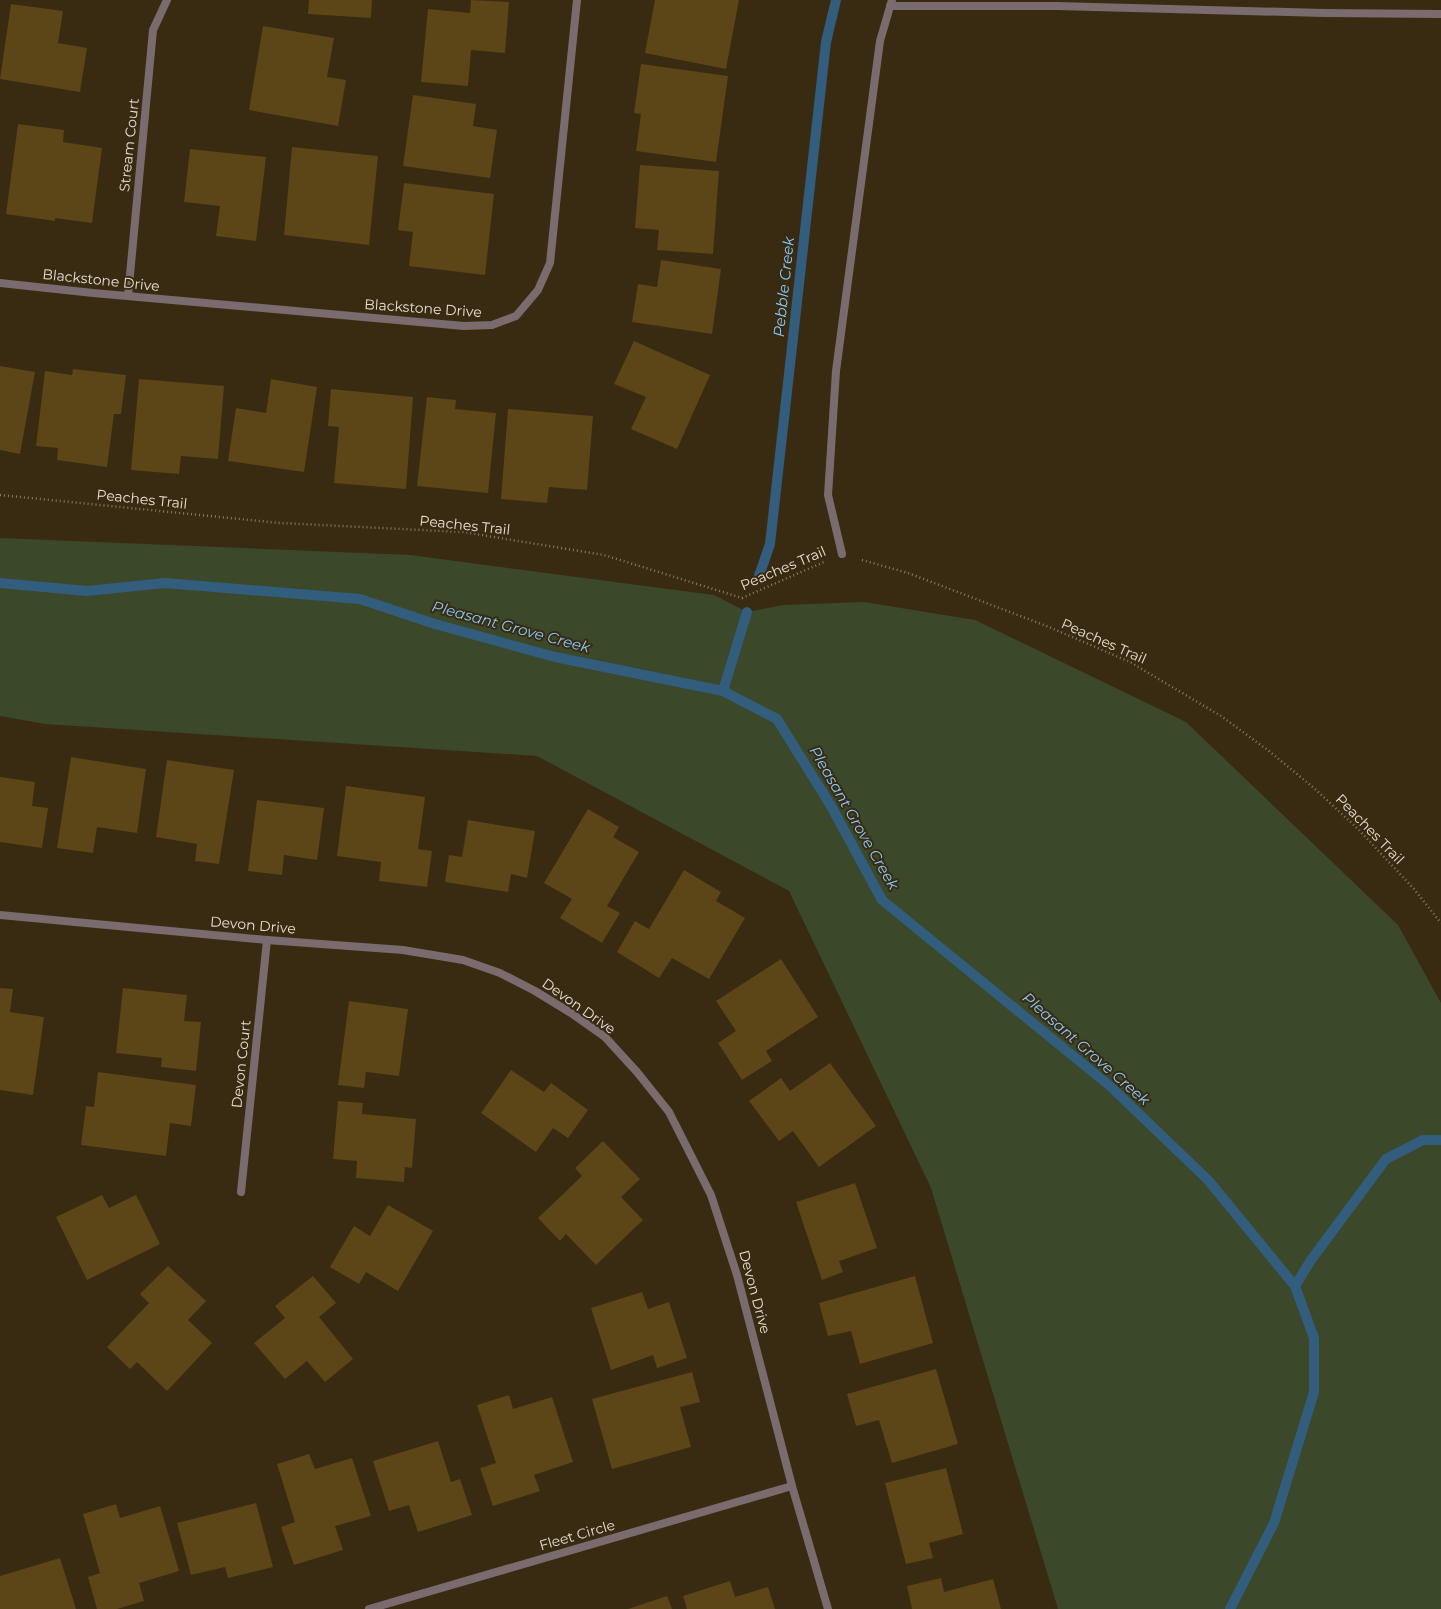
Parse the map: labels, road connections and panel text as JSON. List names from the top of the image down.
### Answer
{
  "streets": {
    "street": [
      "Stream Court",
      "Blackstone Drive",
      "Devon Drive",
      "Devon Court",
      "Fleet Circle"
    ],
    "path": ["Peaches Trail"]
  },
  "crossings": [
    ["Stream Court", "Blackstone Drive"],
    ["Devon Drive", "Devon Court"],
    ["Devon Drive", "Fleet Circle"]
  ],
  "water": ["Pebble Creek", "Pleasant Grove Creek"]
}
